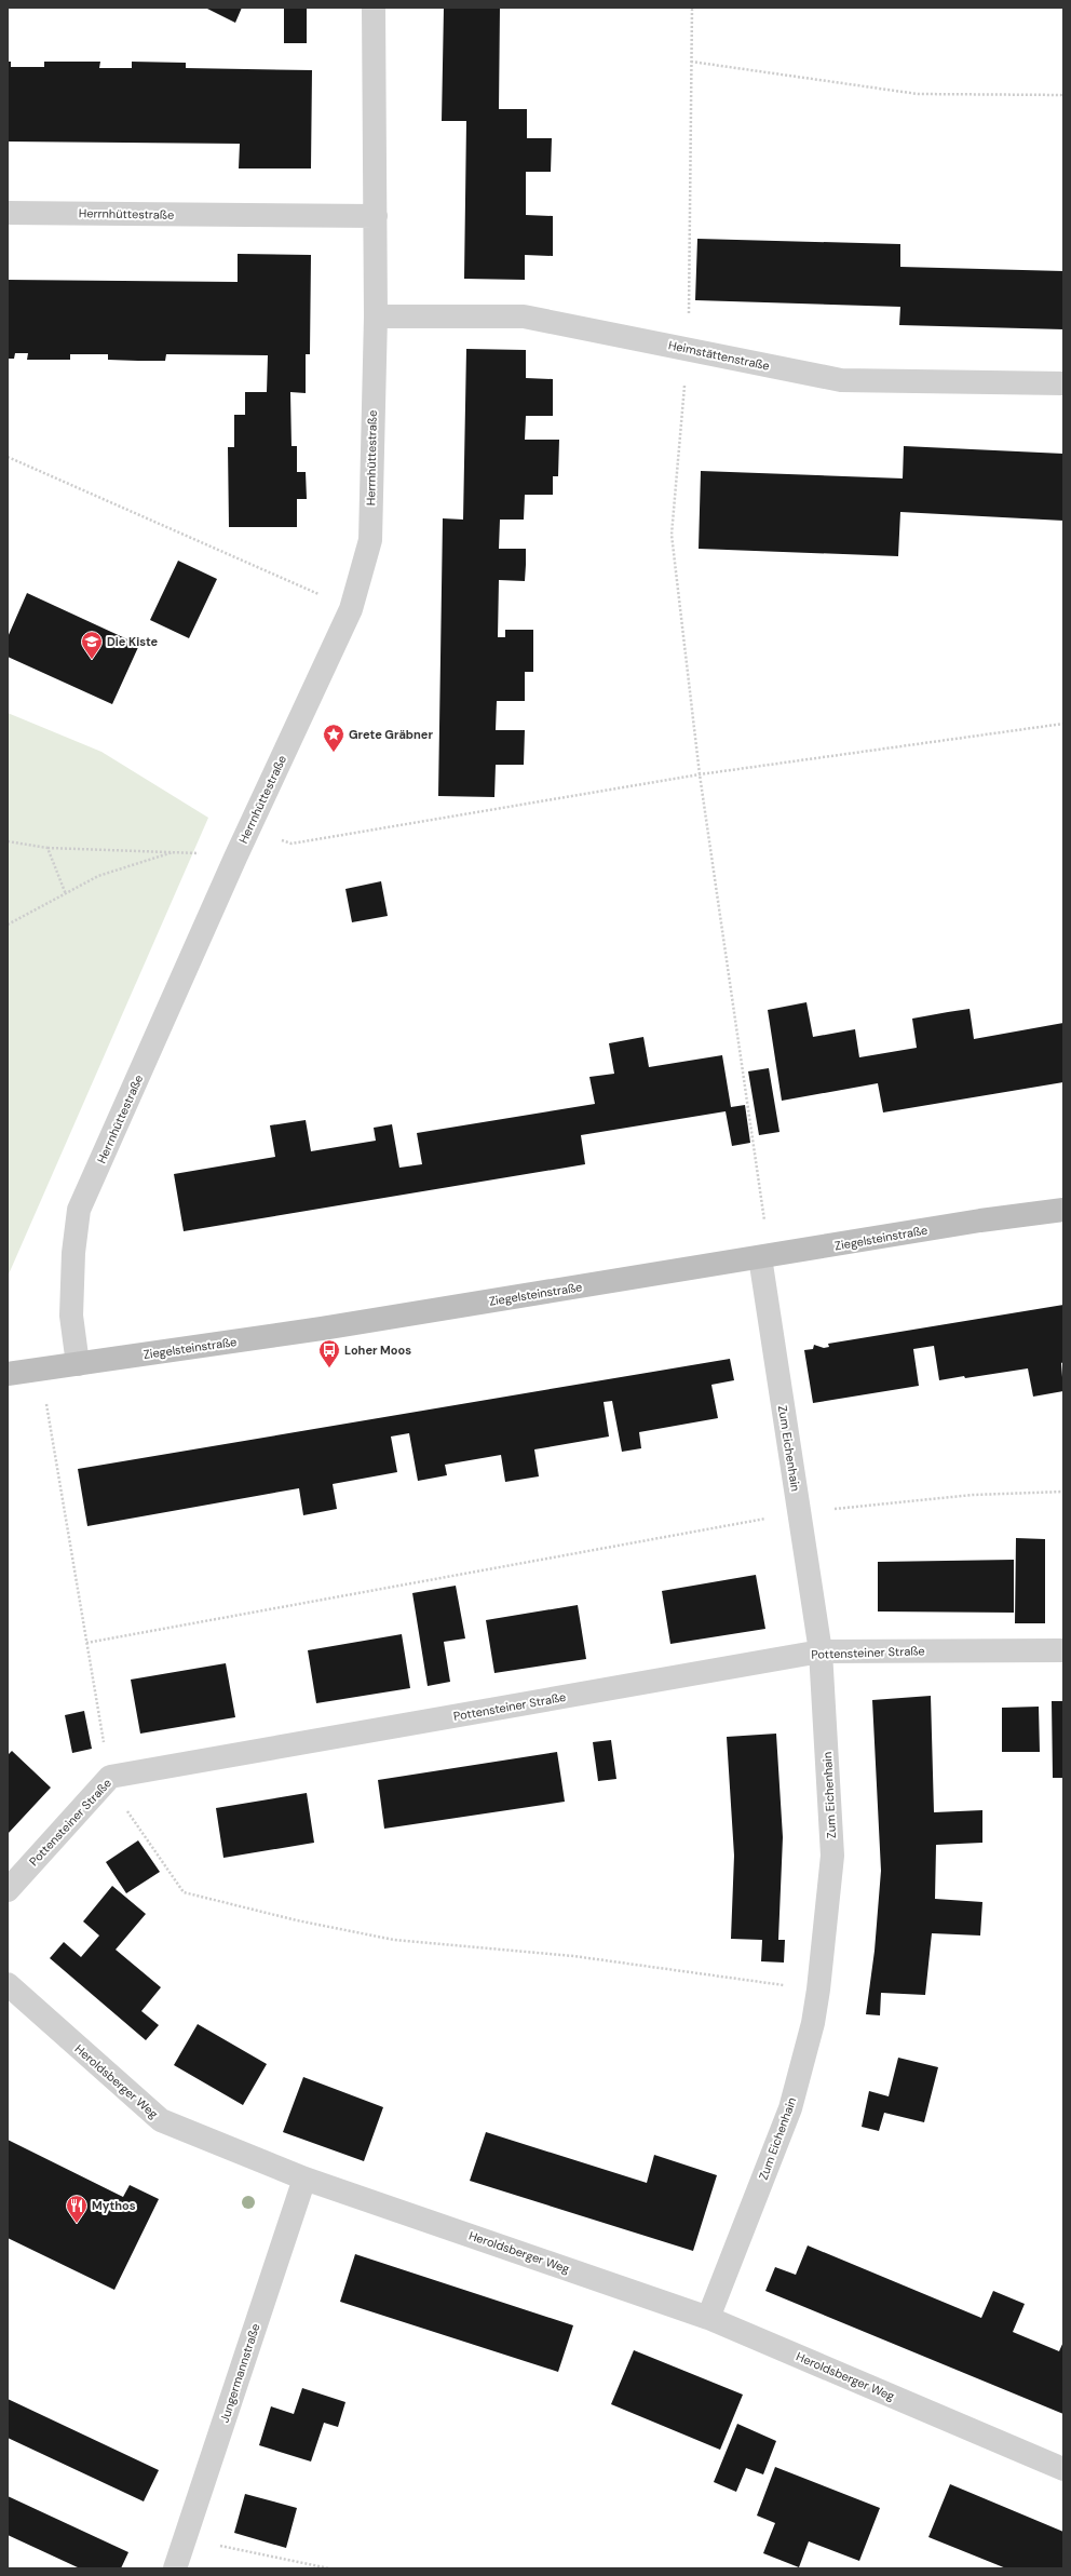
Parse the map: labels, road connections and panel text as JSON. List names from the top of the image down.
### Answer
{
  "streets": {
    "main road": ["Ziegelsteinstraße"],
    "street": [
      "Herrnhüttestraße",
      "Heimstättenstraße",
      "Zum Eichenhain",
      "Pottensteiner Straße",
      "Heroldsberger Weg",
      "Jungermannstraße"
    ]
  },
  "crossings": [
    ["Herrnhüttestraße", "Heimstättenstraße"],
    ["Herrnhüttestraße", "Ziegelsteinstraße"],
    ["Ziegelsteinstraße", "Zum Eichenhain"],
    ["Zum Eichenhain", "Pottensteiner Straße"],
    ["Zum Eichenhain", "Heroldsberger Weg"],
    ["Heroldsberger Weg", "Jungermannstraße"]
  ],
  "places": {
    "school or university": ["Die Kiste"],
    "place": ["Grete Gräbner"],
    "bus stop": ["Loher Moos"],
    "restaurant": ["Mythos"]
  }
}
